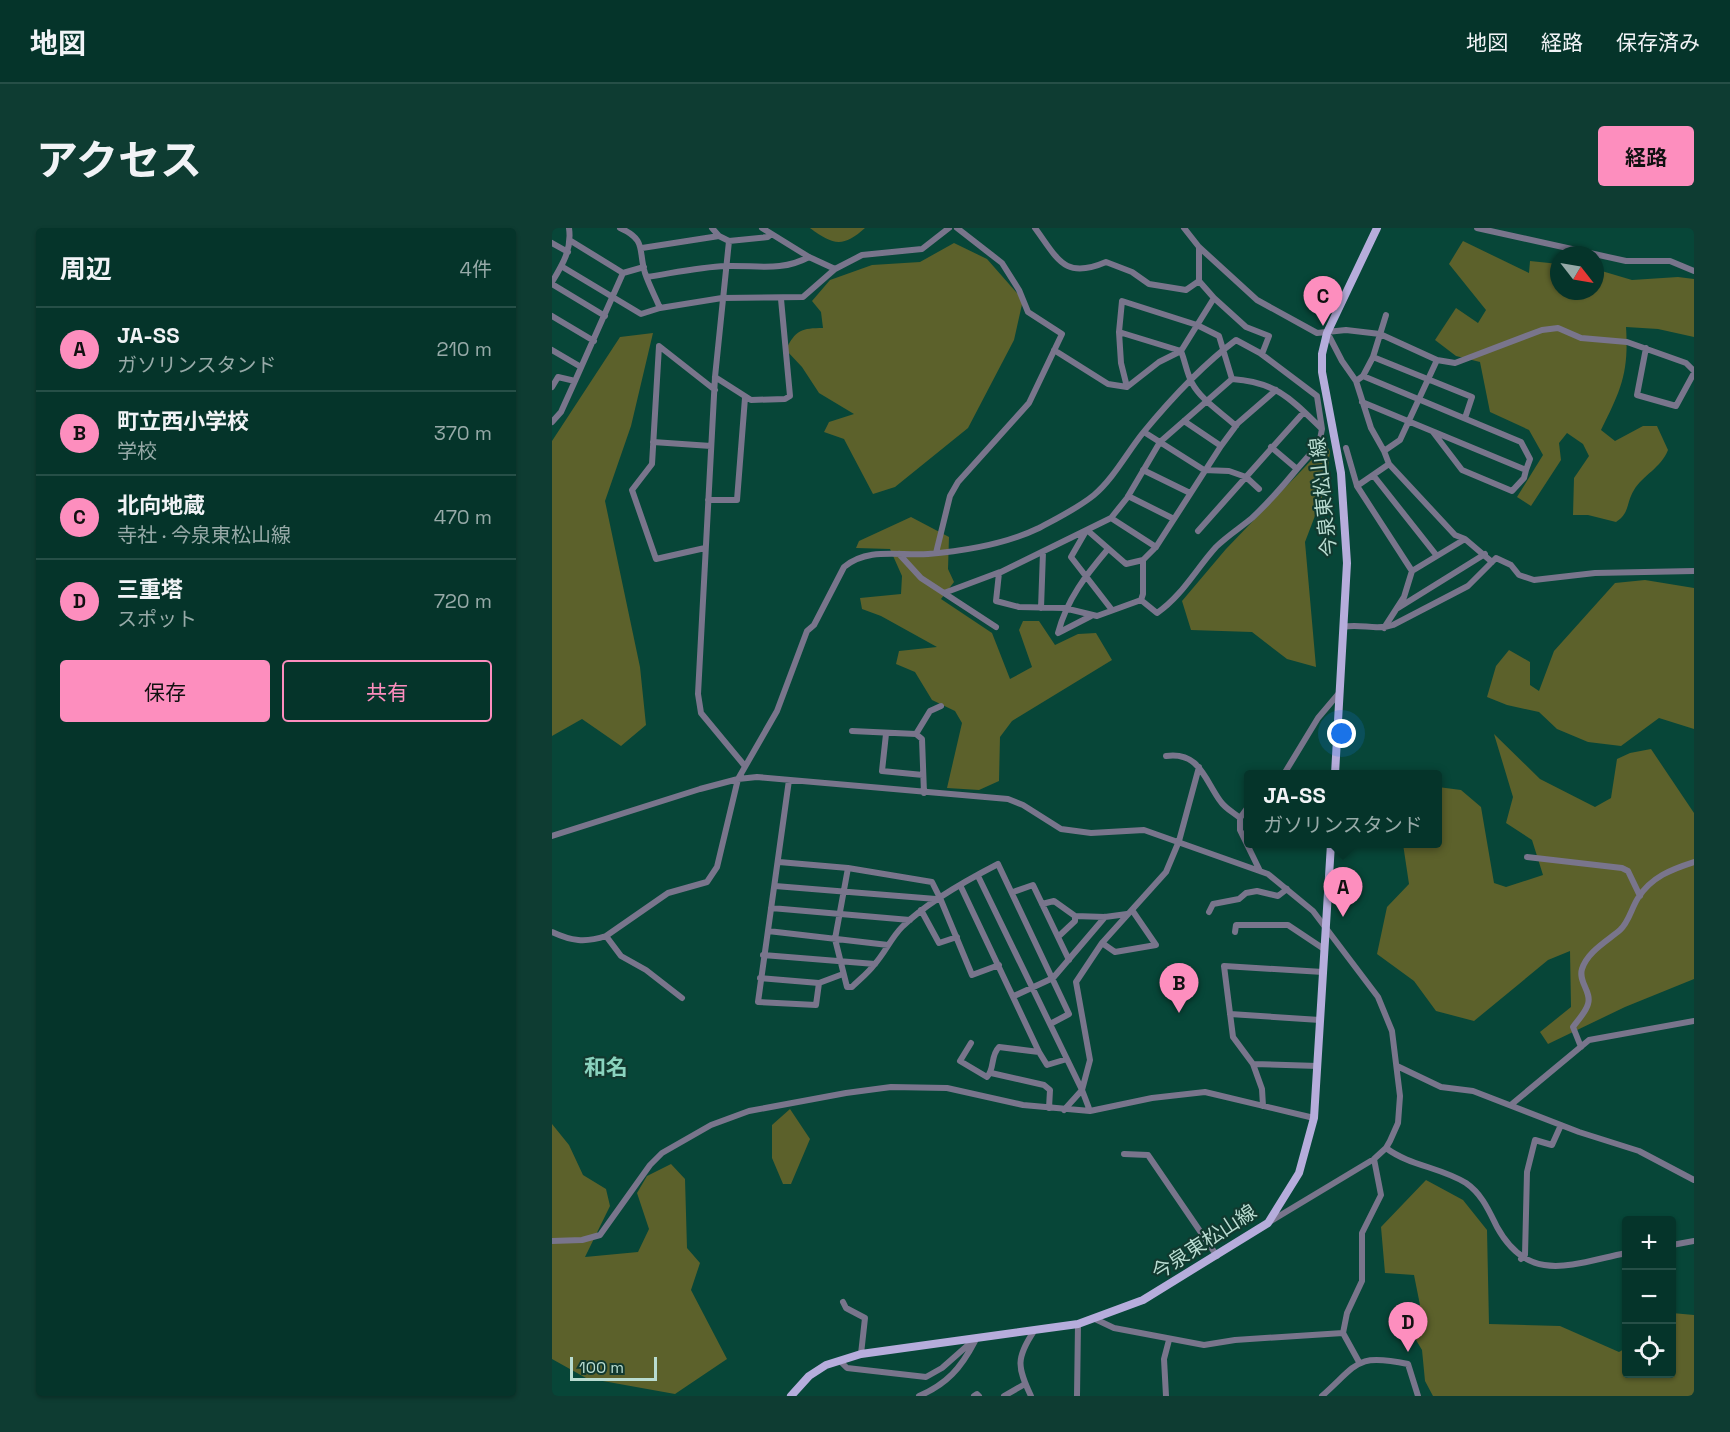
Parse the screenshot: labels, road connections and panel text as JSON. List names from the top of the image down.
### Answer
{
  "streets": {
    "main road": ["今泉東松山線"]
  },
  "districts": ["和名"],
  "scale_bar": "100 m",
  "north": "bottom right",
  "page": {
    "header": "地図",
    "nav": ["地図", "経路", "保存済み"],
    "title": "アクセス",
    "buttons": [
      "経路",
      ["保存", "共有"]
    ],
    "heading": ["周辺", "4件"],
    "pins": [
      "C",
      "A",
      "B",
      "D"
    ],
    "list": [
      {
        "mark": "A",
        "name": "JA-SS",
        "note": "ガソリンスタンド",
        "value": "210 m"
      },
      {
        "mark": "B",
        "name": "町立西小学校",
        "note": "学校",
        "value": "370 m"
      },
      {
        "mark": "C",
        "name": "北向地蔵",
        "note": "寺社 · 今泉東松山線",
        "value": "470 m"
      },
      {
        "mark": "D",
        "name": "三重塔",
        "note": "スポット",
        "value": "720 m"
      }
    ],
    "popup": ["JA-SS", "ガソリンスタンド"],
    "map_buttons": ["+", "−"],
    "scale": "100 m"
  }
}
